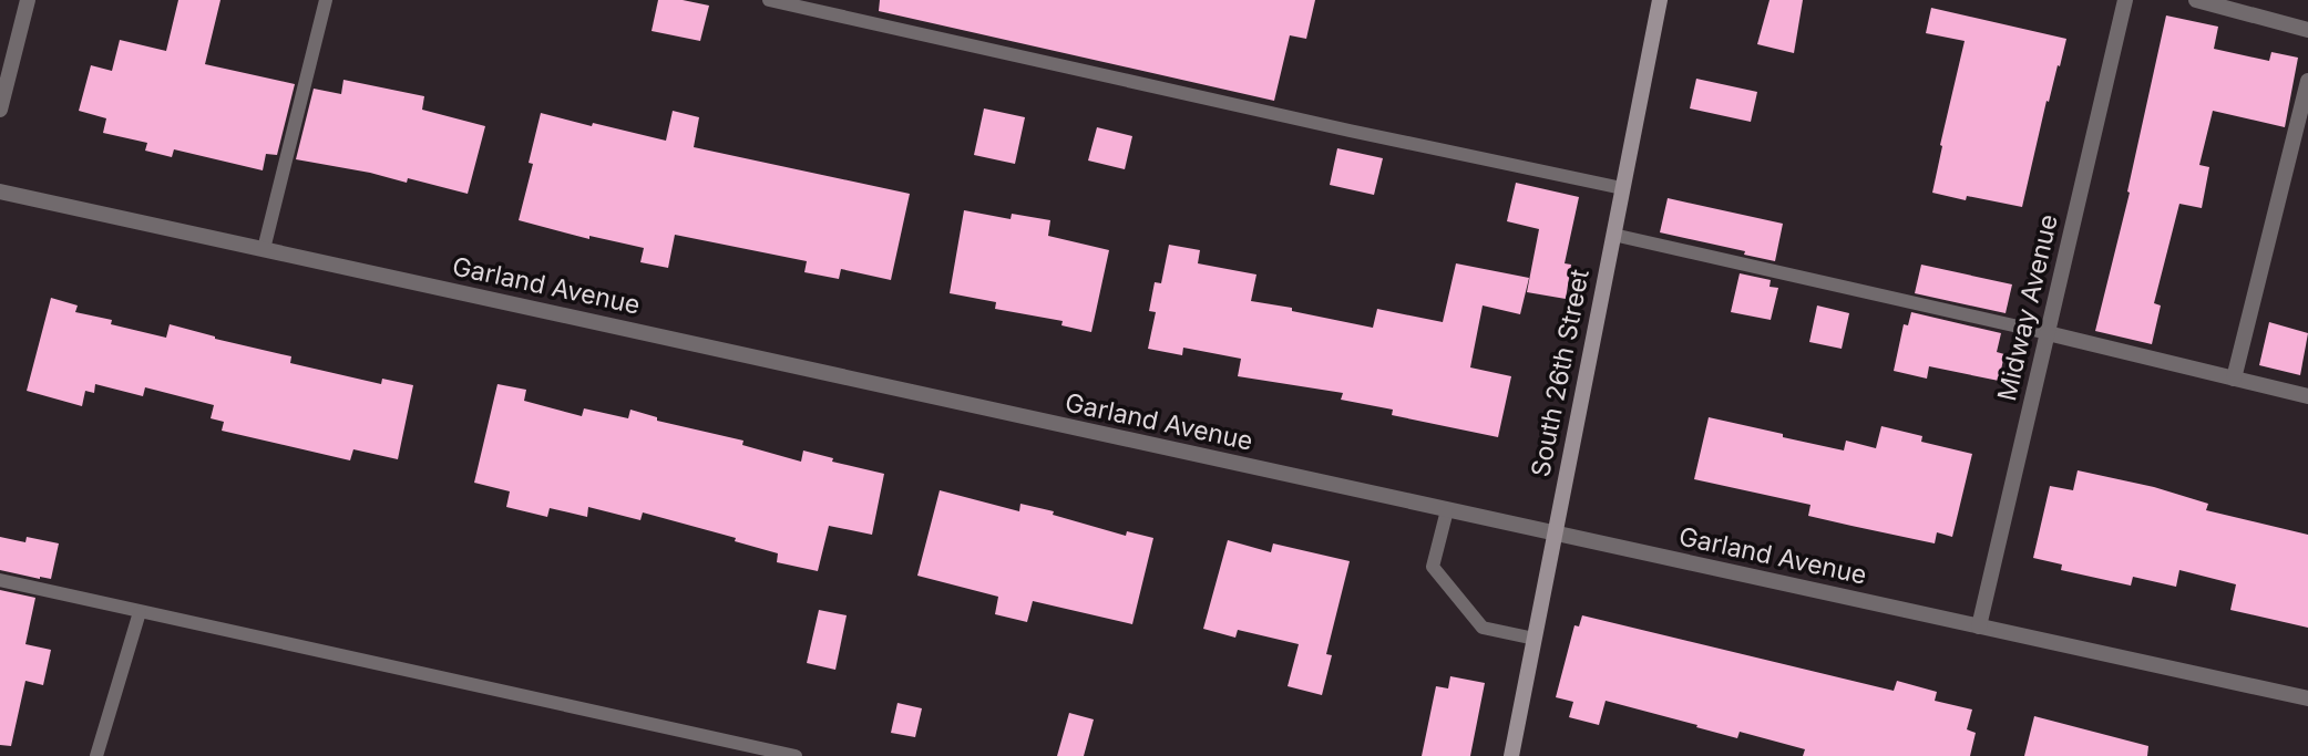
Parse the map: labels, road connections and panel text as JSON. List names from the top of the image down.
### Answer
{
  "streets": {
    "street": ["Garland Avenue", "Midway Avenue", "South 26th Street"]
  },
  "crossings": [
    ["Garland Avenue", "Midway Avenue"],
    ["Garland Avenue", "South 26th Street"]
  ]
}
